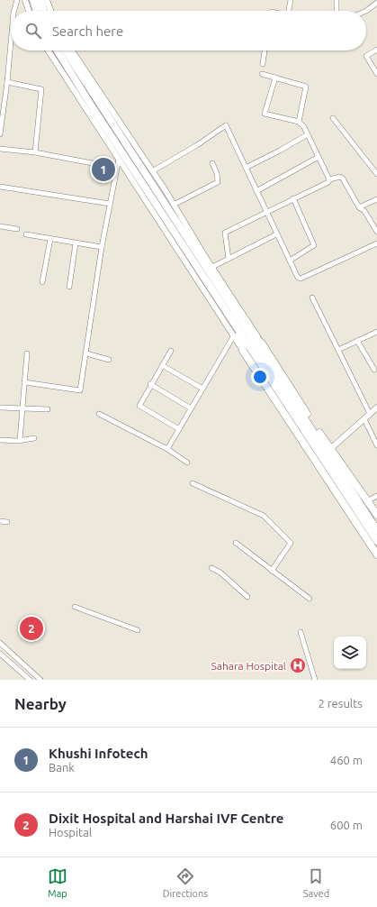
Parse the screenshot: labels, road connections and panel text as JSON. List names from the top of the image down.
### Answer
{
  "places": {
    "hospital": ["Sahara Hospital"]
  },
  "page": {
    "search": "Search here",
    "pins": ["1", "2"],
    "heading": ["Nearby", "2 results"],
    "list": [
      {
        "mark": "1",
        "name": "Khushi Infotech",
        "note": "Bank",
        "value": "460 m"
      },
      {
        "mark": "2",
        "name": "Dixit Hospital and Harshai IVF Centre",
        "note": "Hospital",
        "value": "600 m"
      }
    ],
    "nav": ["Map", "Directions", "Saved"]
  }
}
